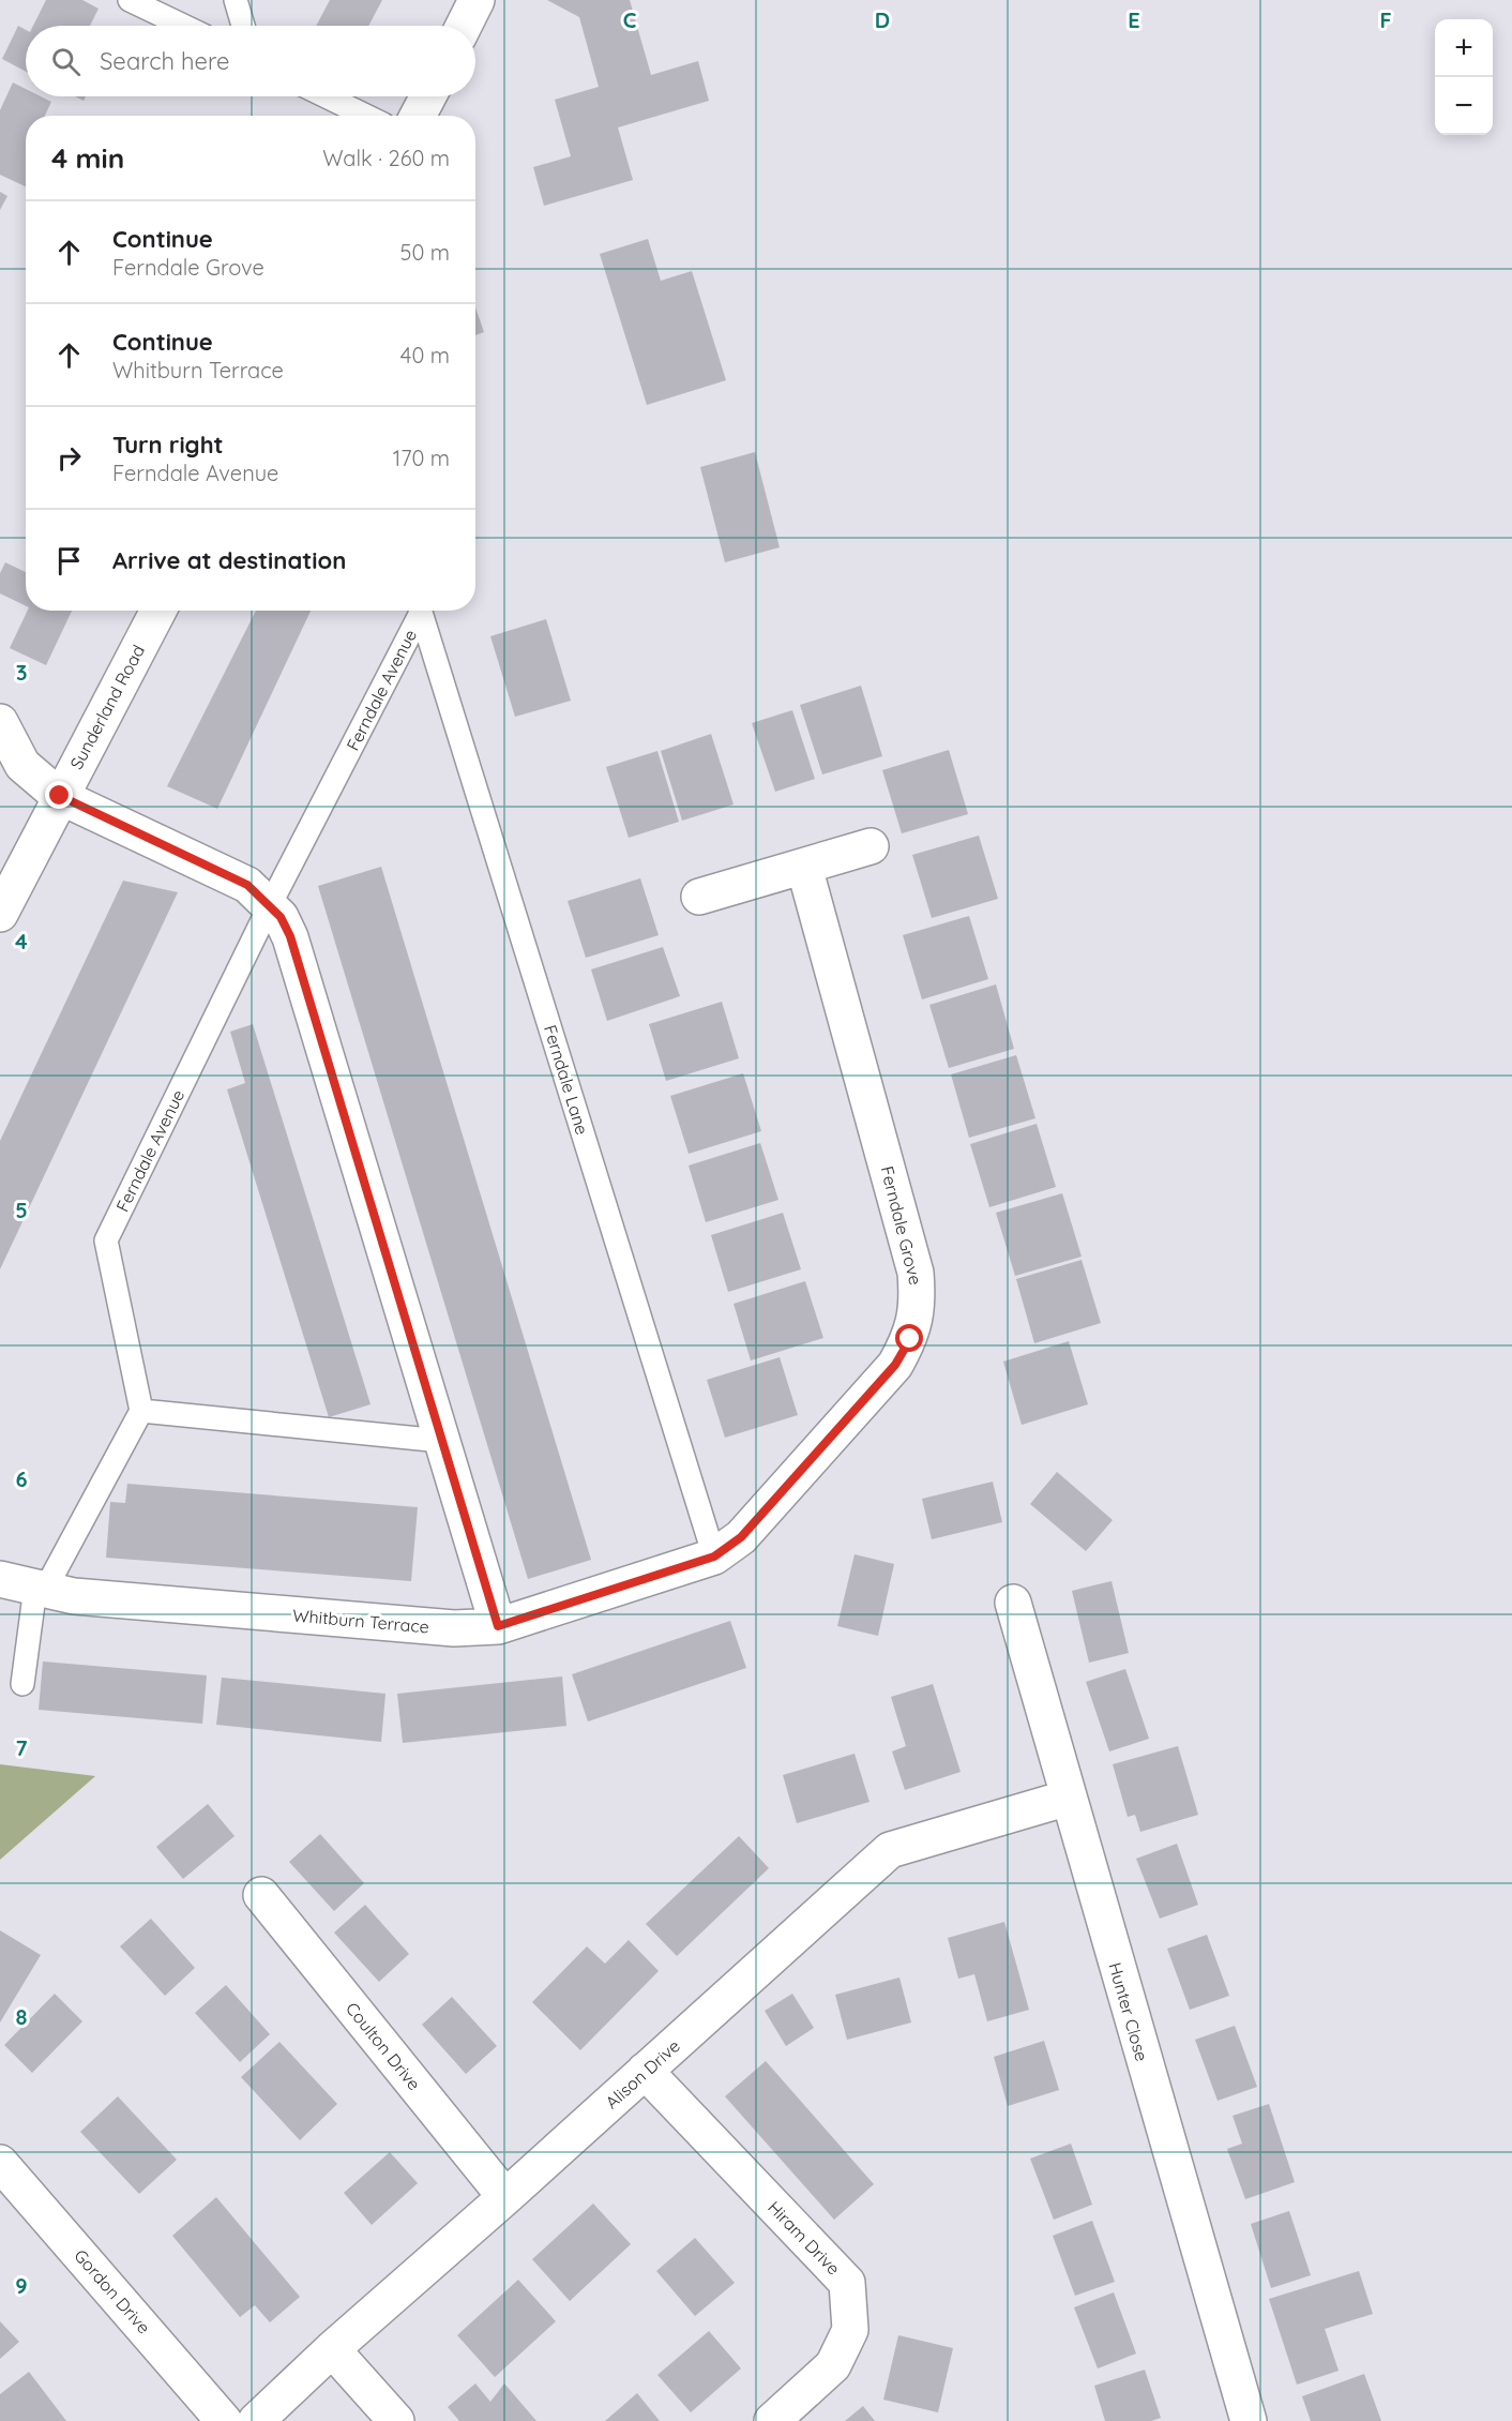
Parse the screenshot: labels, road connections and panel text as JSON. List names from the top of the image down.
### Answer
{
  "streets": {
    "street": [
      "Sunderland Road",
      "Ferndale Grove",
      "Whitburn Terrace",
      "Hunter Close",
      "Coulton Drive",
      "Alison Drive",
      "Hiram Drive",
      "Gordon Drive"
    ],
    "lane": ["Ferndale Avenue", "Ferndale Lane"]
  },
  "crossings": [
    ["Ferndale Lane", "Ferndale Grove"],
    ["Ferndale Lane", "Whitburn Terrace"],
    ["Ferndale Grove", "Whitburn Terrace"],
    ["Hunter Close", "Alison Drive"],
    ["Coulton Drive", "Alison Drive"],
    ["Alison Drive", "Hiram Drive"]
  ],
  "page": {
    "map_buttons": ["+", "−"],
    "search": "Search here",
    "heading": ["4 min", "Walk · 260 m"],
    "list": [
      ["Continue", "Ferndale Grove", "50 m"],
      ["Continue", "Whitburn Terrace", "40 m"],
      ["Turn right", "Ferndale Avenue", "170 m"],
      "Arrive at destination"
    ]
  },
  "grid": {
    "columns": [
      "C",
      "D",
      "E",
      "F"
    ],
    "rows": [
      "3",
      "4",
      "5",
      "6",
      "7",
      "8",
      "9"
    ]
  }
}
